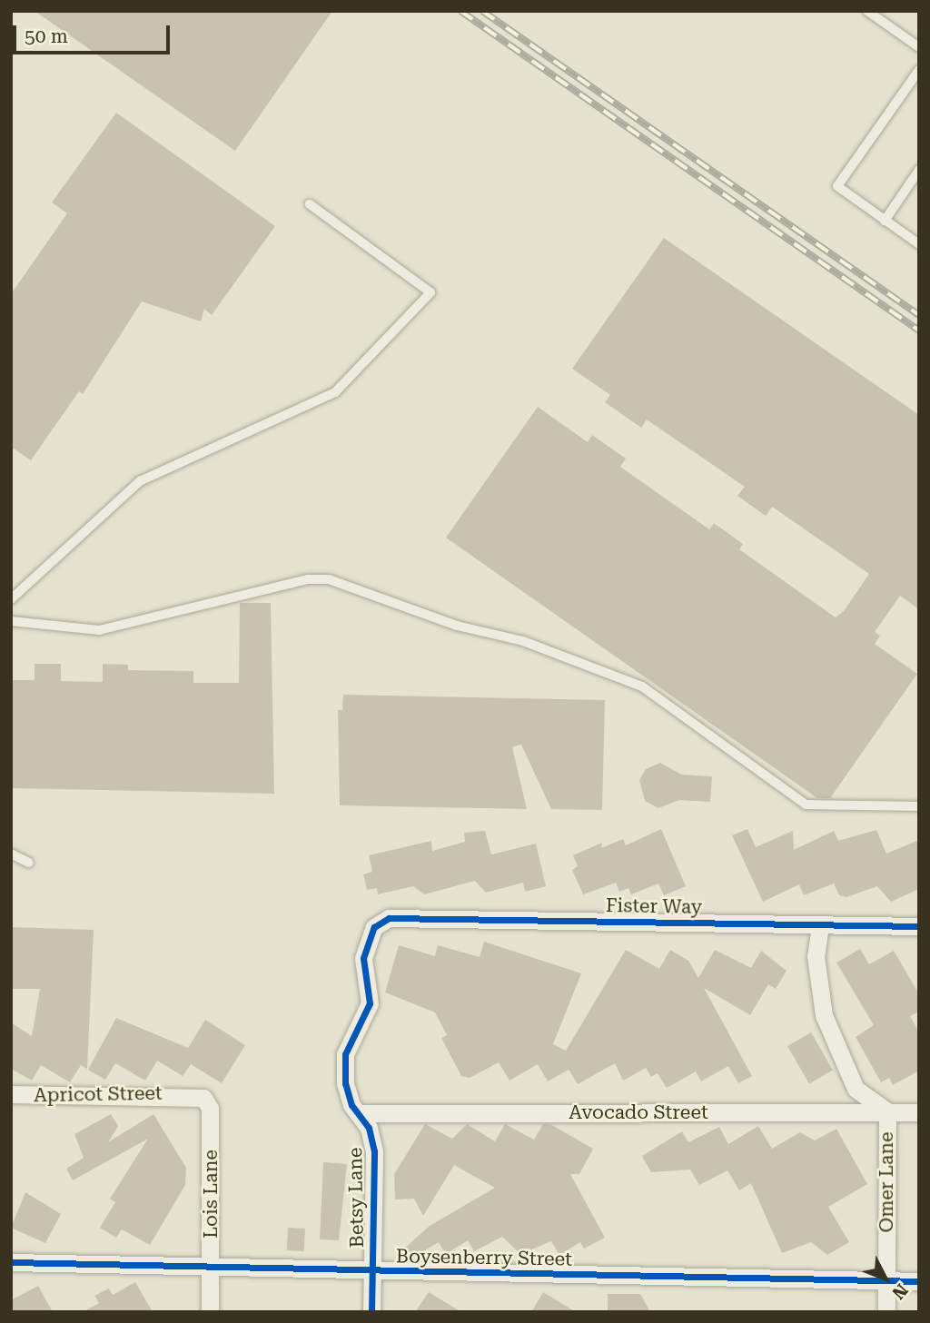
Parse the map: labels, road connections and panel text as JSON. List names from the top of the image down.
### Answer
{
  "streets": {
    "street": [
      "Fister Way",
      "Apricot Street",
      "Avocado Street",
      "Omer Lane",
      "Lois Lane",
      "Betsy Lane",
      "Boysenberry Street"
    ]
  },
  "crossings": [
    ["Fister Way", "Omer Lane"],
    ["Fister Way", "Betsy Lane"],
    ["Apricot Street", "Lois Lane"],
    ["Avocado Street", "Omer Lane"],
    ["Avocado Street", "Betsy Lane"],
    ["Omer Lane", "Boysenberry Street"],
    ["Lois Lane", "Boysenberry Street"],
    ["Betsy Lane", "Boysenberry Street"]
  ],
  "scale_bar": "50 m",
  "north": "bottom right"
}
